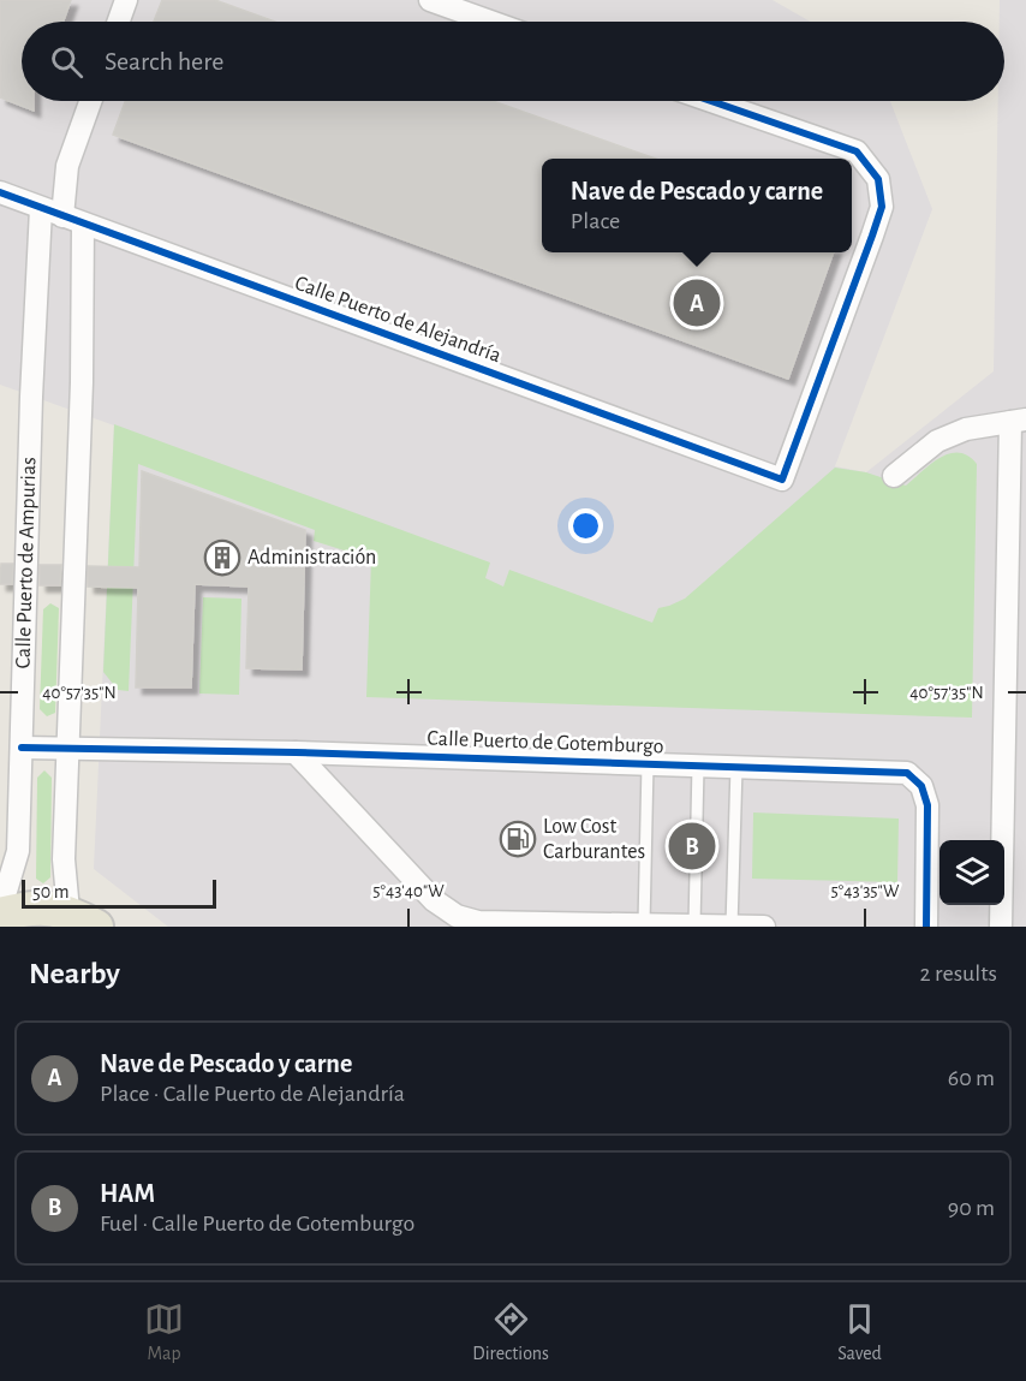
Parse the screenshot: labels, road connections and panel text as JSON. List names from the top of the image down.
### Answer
{
  "streets": {
    "street": ["Calle Puerto de Alejandría", "Calle Puerto de Ampurias", "Calle Puerto de Gotemburgo"]
  },
  "crossings": [
    ["Calle Puerto de Alejandría", "Calle Puerto de Ampurias"],
    ["Calle Puerto de Ampurias", "Calle Puerto de Gotemburgo"]
  ],
  "places": {
    "building": ["Administración"],
    "fuel station": ["Low Cost Carburantes"]
  },
  "scale_bar": "50 m",
  "page": {
    "search": "Search here",
    "popup": ["Nave de Pescado y carne", "Place"],
    "pins": ["A", "B"],
    "scale": "50 m",
    "heading": ["Nearby", "2 results"],
    "list": [
      {
        "mark": "A",
        "name": "Nave de Pescado y carne",
        "note": "Place · Calle Puerto de Alejandría",
        "value": "60 m"
      },
      {
        "mark": "B",
        "name": "HAM",
        "note": "Fuel · Calle Puerto de Gotemburgo",
        "value": "90 m"
      }
    ],
    "nav": ["Map", "Directions", "Saved"]
  },
  "coordinates": ["40°57'35\"N", "5°43'40\"W", "5°43'35\"W"]
}
